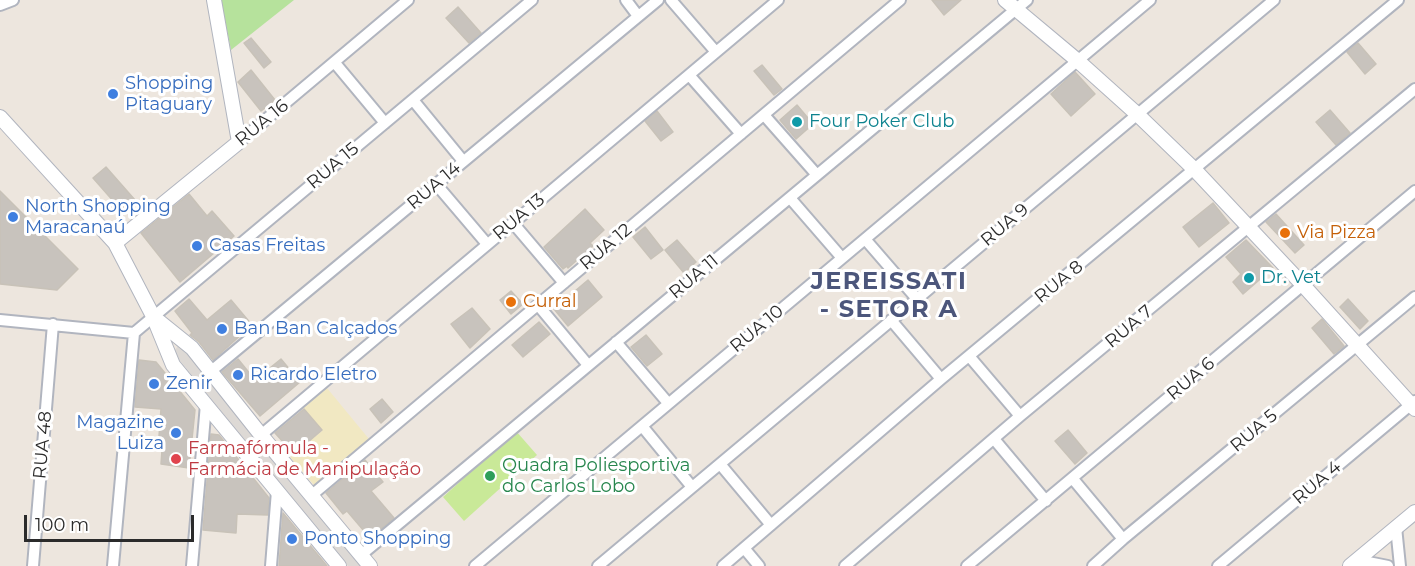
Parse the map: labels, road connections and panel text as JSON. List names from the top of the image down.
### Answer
{
  "streets": {
    "street": [
      "RUA 16",
      "RUA 15",
      "RUA 14",
      "RUA 13",
      "RUA 9",
      "RUA 12",
      "RUA 11",
      "RUA 8",
      "RUA 7",
      "RUA 10",
      "RUA 6",
      "RUA 5",
      "RUA 48",
      "RUA 4"
    ]
  },
  "districts": ["JEREISSATI - SETOR A"],
  "places": [
    "Shopping Pitaguary",
    "Four Poker Club",
    "North Shopping Maracanaú",
    "Via Pizza",
    "Casas Freitas",
    "Dr. Vet",
    "Curral",
    "Ban Ban Calçados",
    "Ricardo Eletro",
    "Zenir",
    "Magazine Luiza",
    "Farmafórmula - Farmácia de Manipulação",
    "Quadra Poliesportiva do Carlos Lobo",
    "Ponto Shopping"
  ],
  "scale_bar": "100 m"
}
